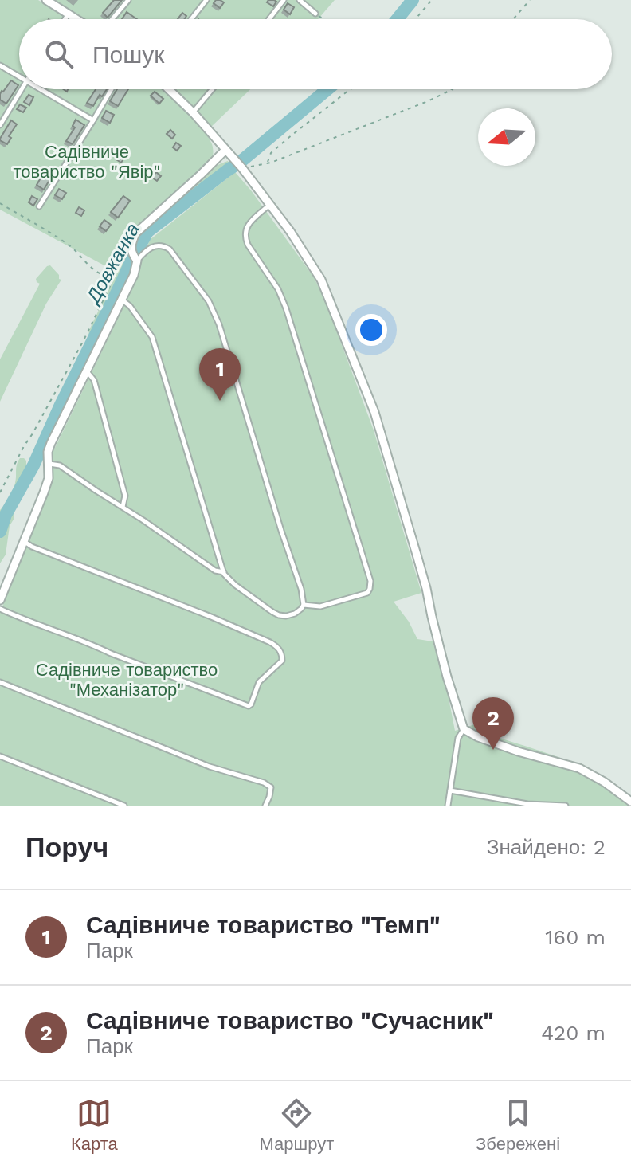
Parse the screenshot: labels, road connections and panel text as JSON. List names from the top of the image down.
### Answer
{
  "water": ["Довжанка"],
  "parks": ["Садівниче товариство \"Явір\"", "Садівниче товариство \"Механізатор\""],
  "north": "left",
  "page": {
    "search": "Пошук",
    "pins": ["1", "2"],
    "heading": ["Поруч", "Знайдено: 2"],
    "list": [
      {
        "mark": "1",
        "name": "Садівниче товариство \"Темп\"",
        "note": "Парк",
        "value": "160 m"
      },
      {
        "mark": "2",
        "name": "Садівниче товариство \"Сучасник\"",
        "note": "Парк",
        "value": "420 m"
      }
    ],
    "nav": ["Карта", "Маршрут", "Збережені"]
  }
}
